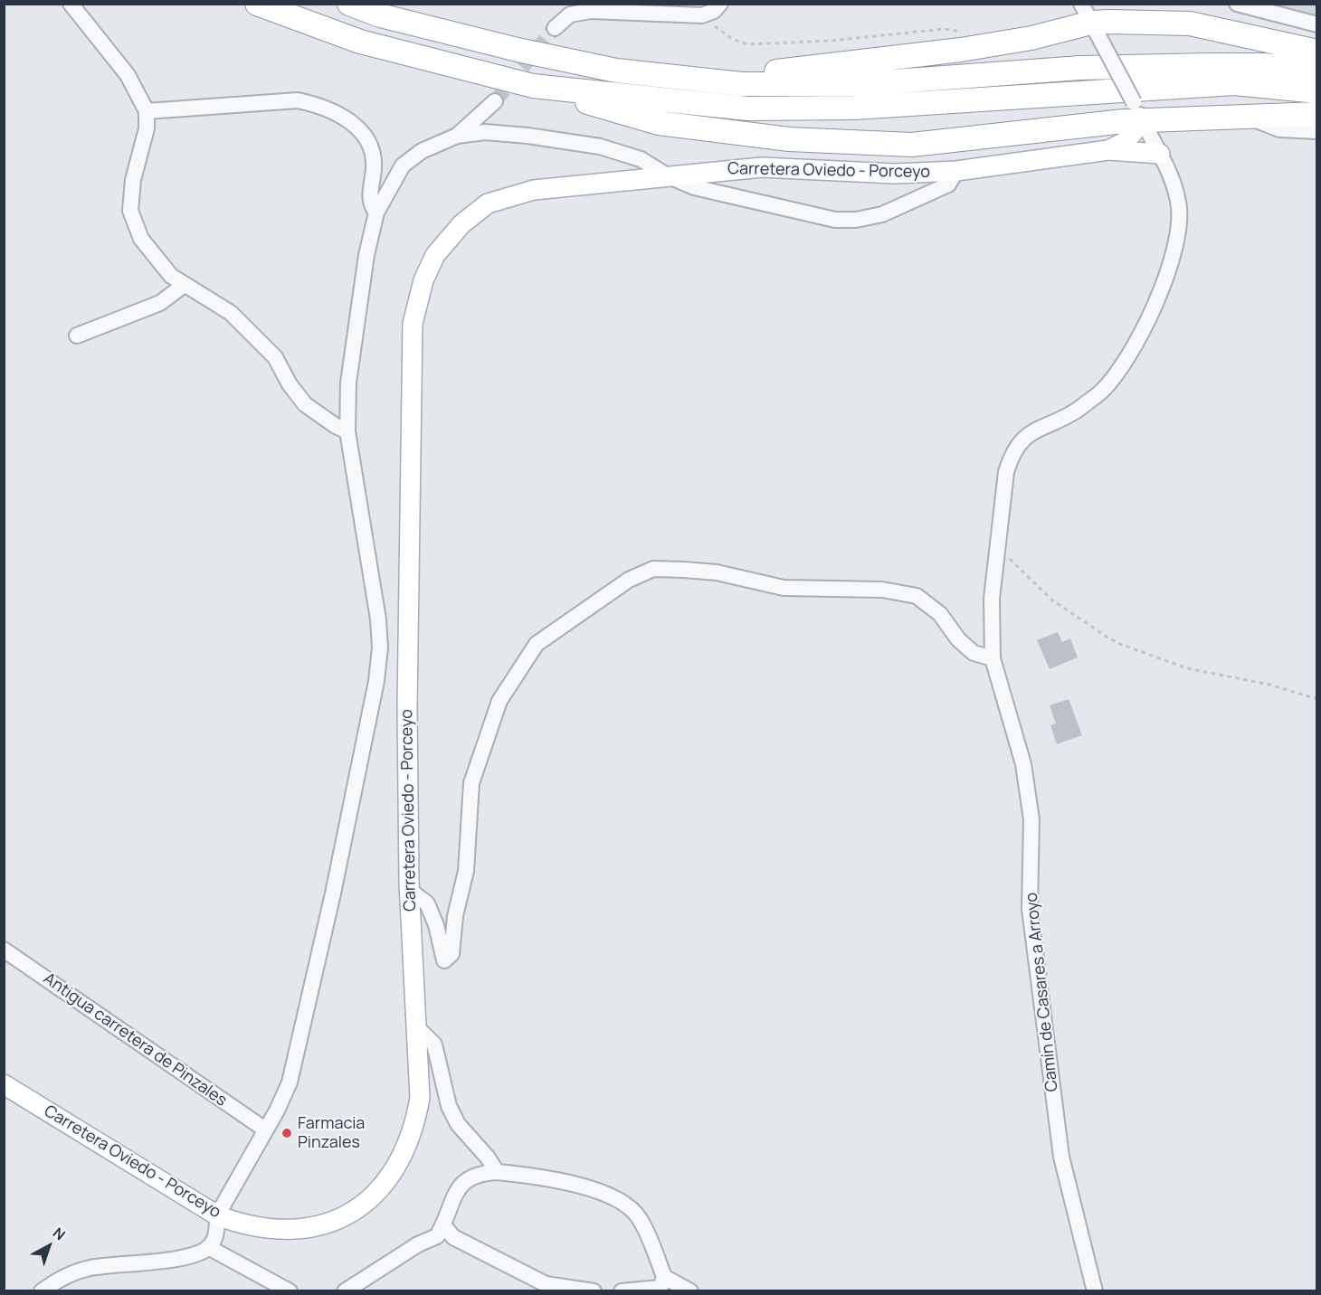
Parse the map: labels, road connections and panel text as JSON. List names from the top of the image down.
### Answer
{
  "streets": {
    "main road": ["Carretera Oviedo - Porceyo"],
    "street": ["Camín de Casares a Arroyo", "Antigua carretera de Pinzales"]
  },
  "crossings": [
    ["Carretera Oviedo - Porceyo", "Camín de Casares a Arroyo"]
  ],
  "places": ["Farmacia Pinzales"],
  "north": "top right"
}
